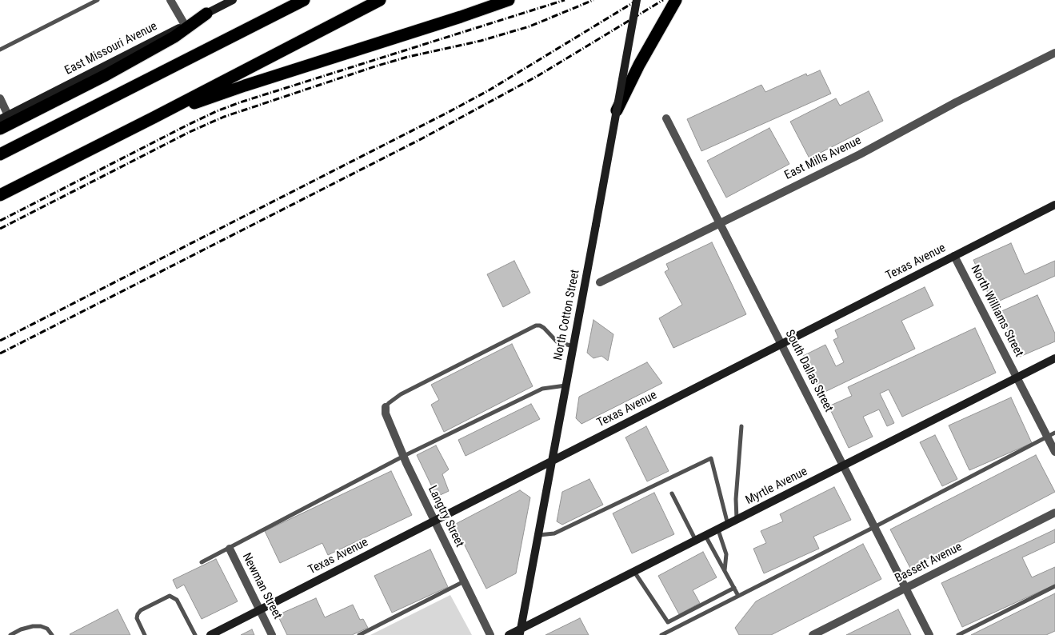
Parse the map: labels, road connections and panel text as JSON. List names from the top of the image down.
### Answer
{
  "streets": {
    "main road": [
      "East Missouri Avenue",
      "Texas Avenue",
      "North Cotton Street",
      "Myrtle Avenue"
    ],
    "street": [
      "East Mills Avenue",
      "North Williams Street",
      "South Dallas Street",
      "Langtry Street",
      "Bassett Avenue",
      "Newman Street"
    ]
  },
  "crossings": [
    ["East Mills Avenue", "South Dallas Street"],
    ["Texas Avenue", "North Williams Street"],
    ["Texas Avenue", "North Cotton Street"],
    ["Texas Avenue", "South Dallas Street"],
    ["Texas Avenue", "Langtry Street"],
    ["Texas Avenue", "Newman Street"],
    ["North Williams Street", "Myrtle Avenue"],
    ["North Cotton Street", "Myrtle Avenue"],
    ["South Dallas Street", "Myrtle Avenue"],
    ["South Dallas Street", "Bassett Avenue"]
  ]
}
